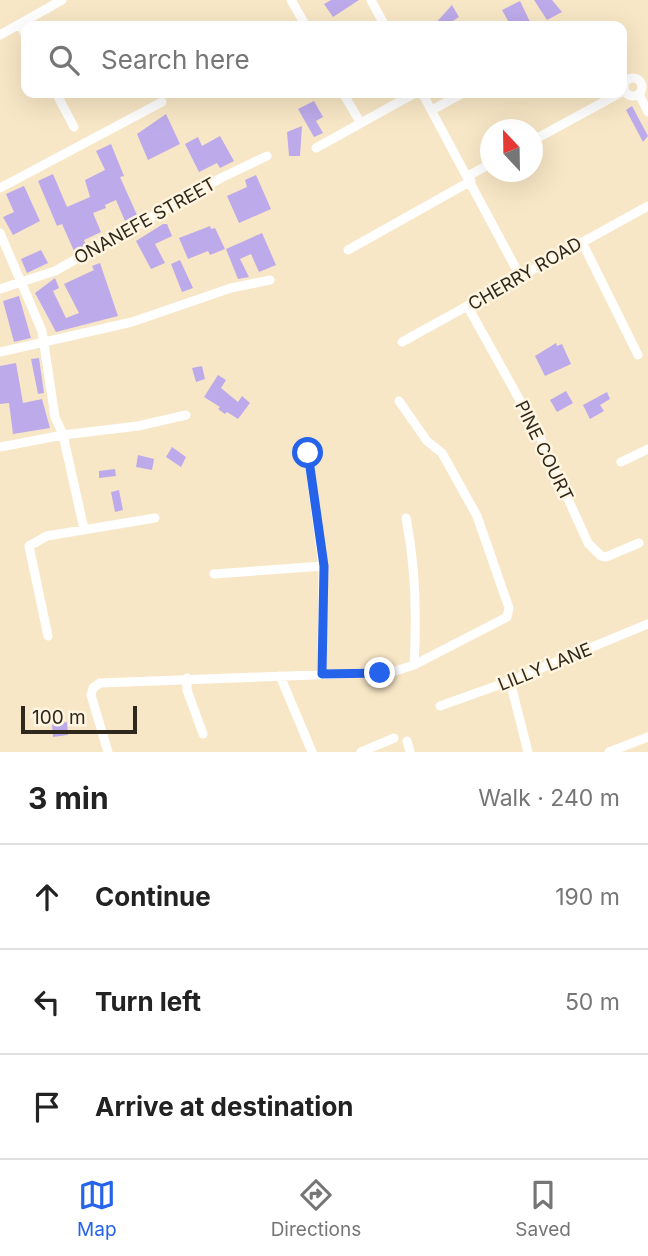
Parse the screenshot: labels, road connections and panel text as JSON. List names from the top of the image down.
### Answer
{
  "streets": {
    "street": [
      "ONANEFE STREET",
      "CHERRY ROAD",
      "PINE COURT",
      "LILLY LANE"
    ]
  },
  "crossings": [
    ["CHERRY ROAD", "PINE COURT"]
  ],
  "scale_bar": "100 m",
  "north": "top",
  "page": {
    "search": "Search here",
    "scale": "100 m",
    "heading": ["3 min", "Walk · 240 m"],
    "list": [
      ["Continue", "190 m"],
      ["Turn left", "50 m"],
      "Arrive at destination"
    ],
    "nav": ["Map", "Directions", "Saved"]
  }
}
